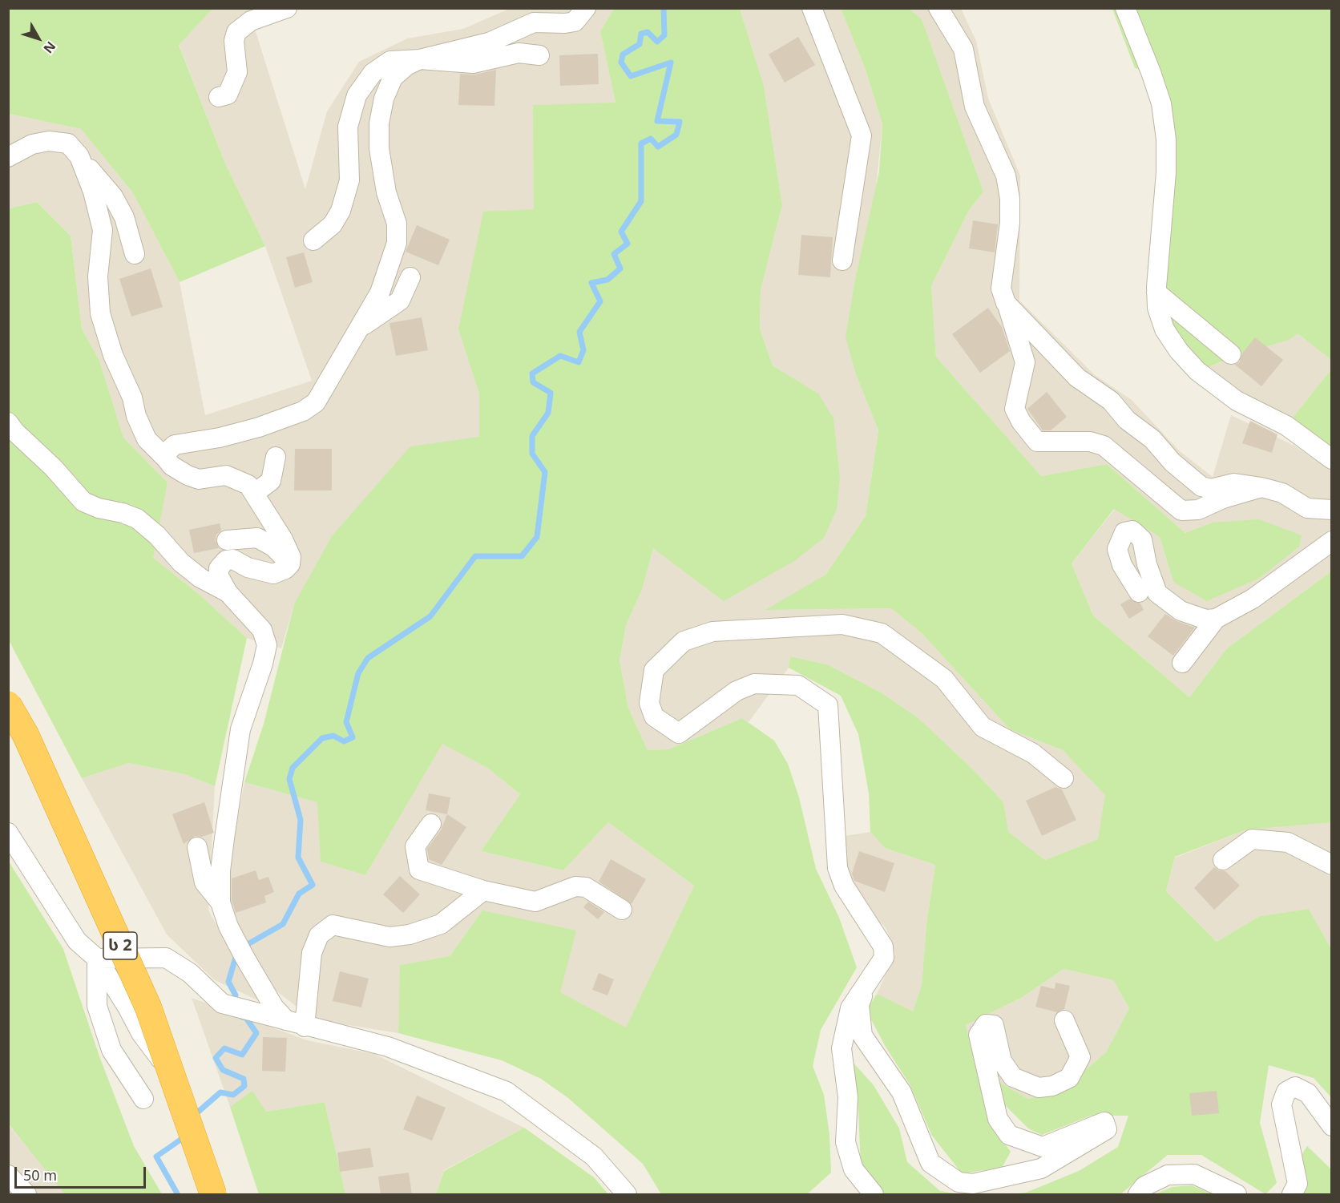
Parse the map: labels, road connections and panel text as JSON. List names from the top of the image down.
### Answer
{
  "streets": {
    "highway": ["ს 2"]
  },
  "scale_bar": "50 m",
  "north": "bottom right"
}
